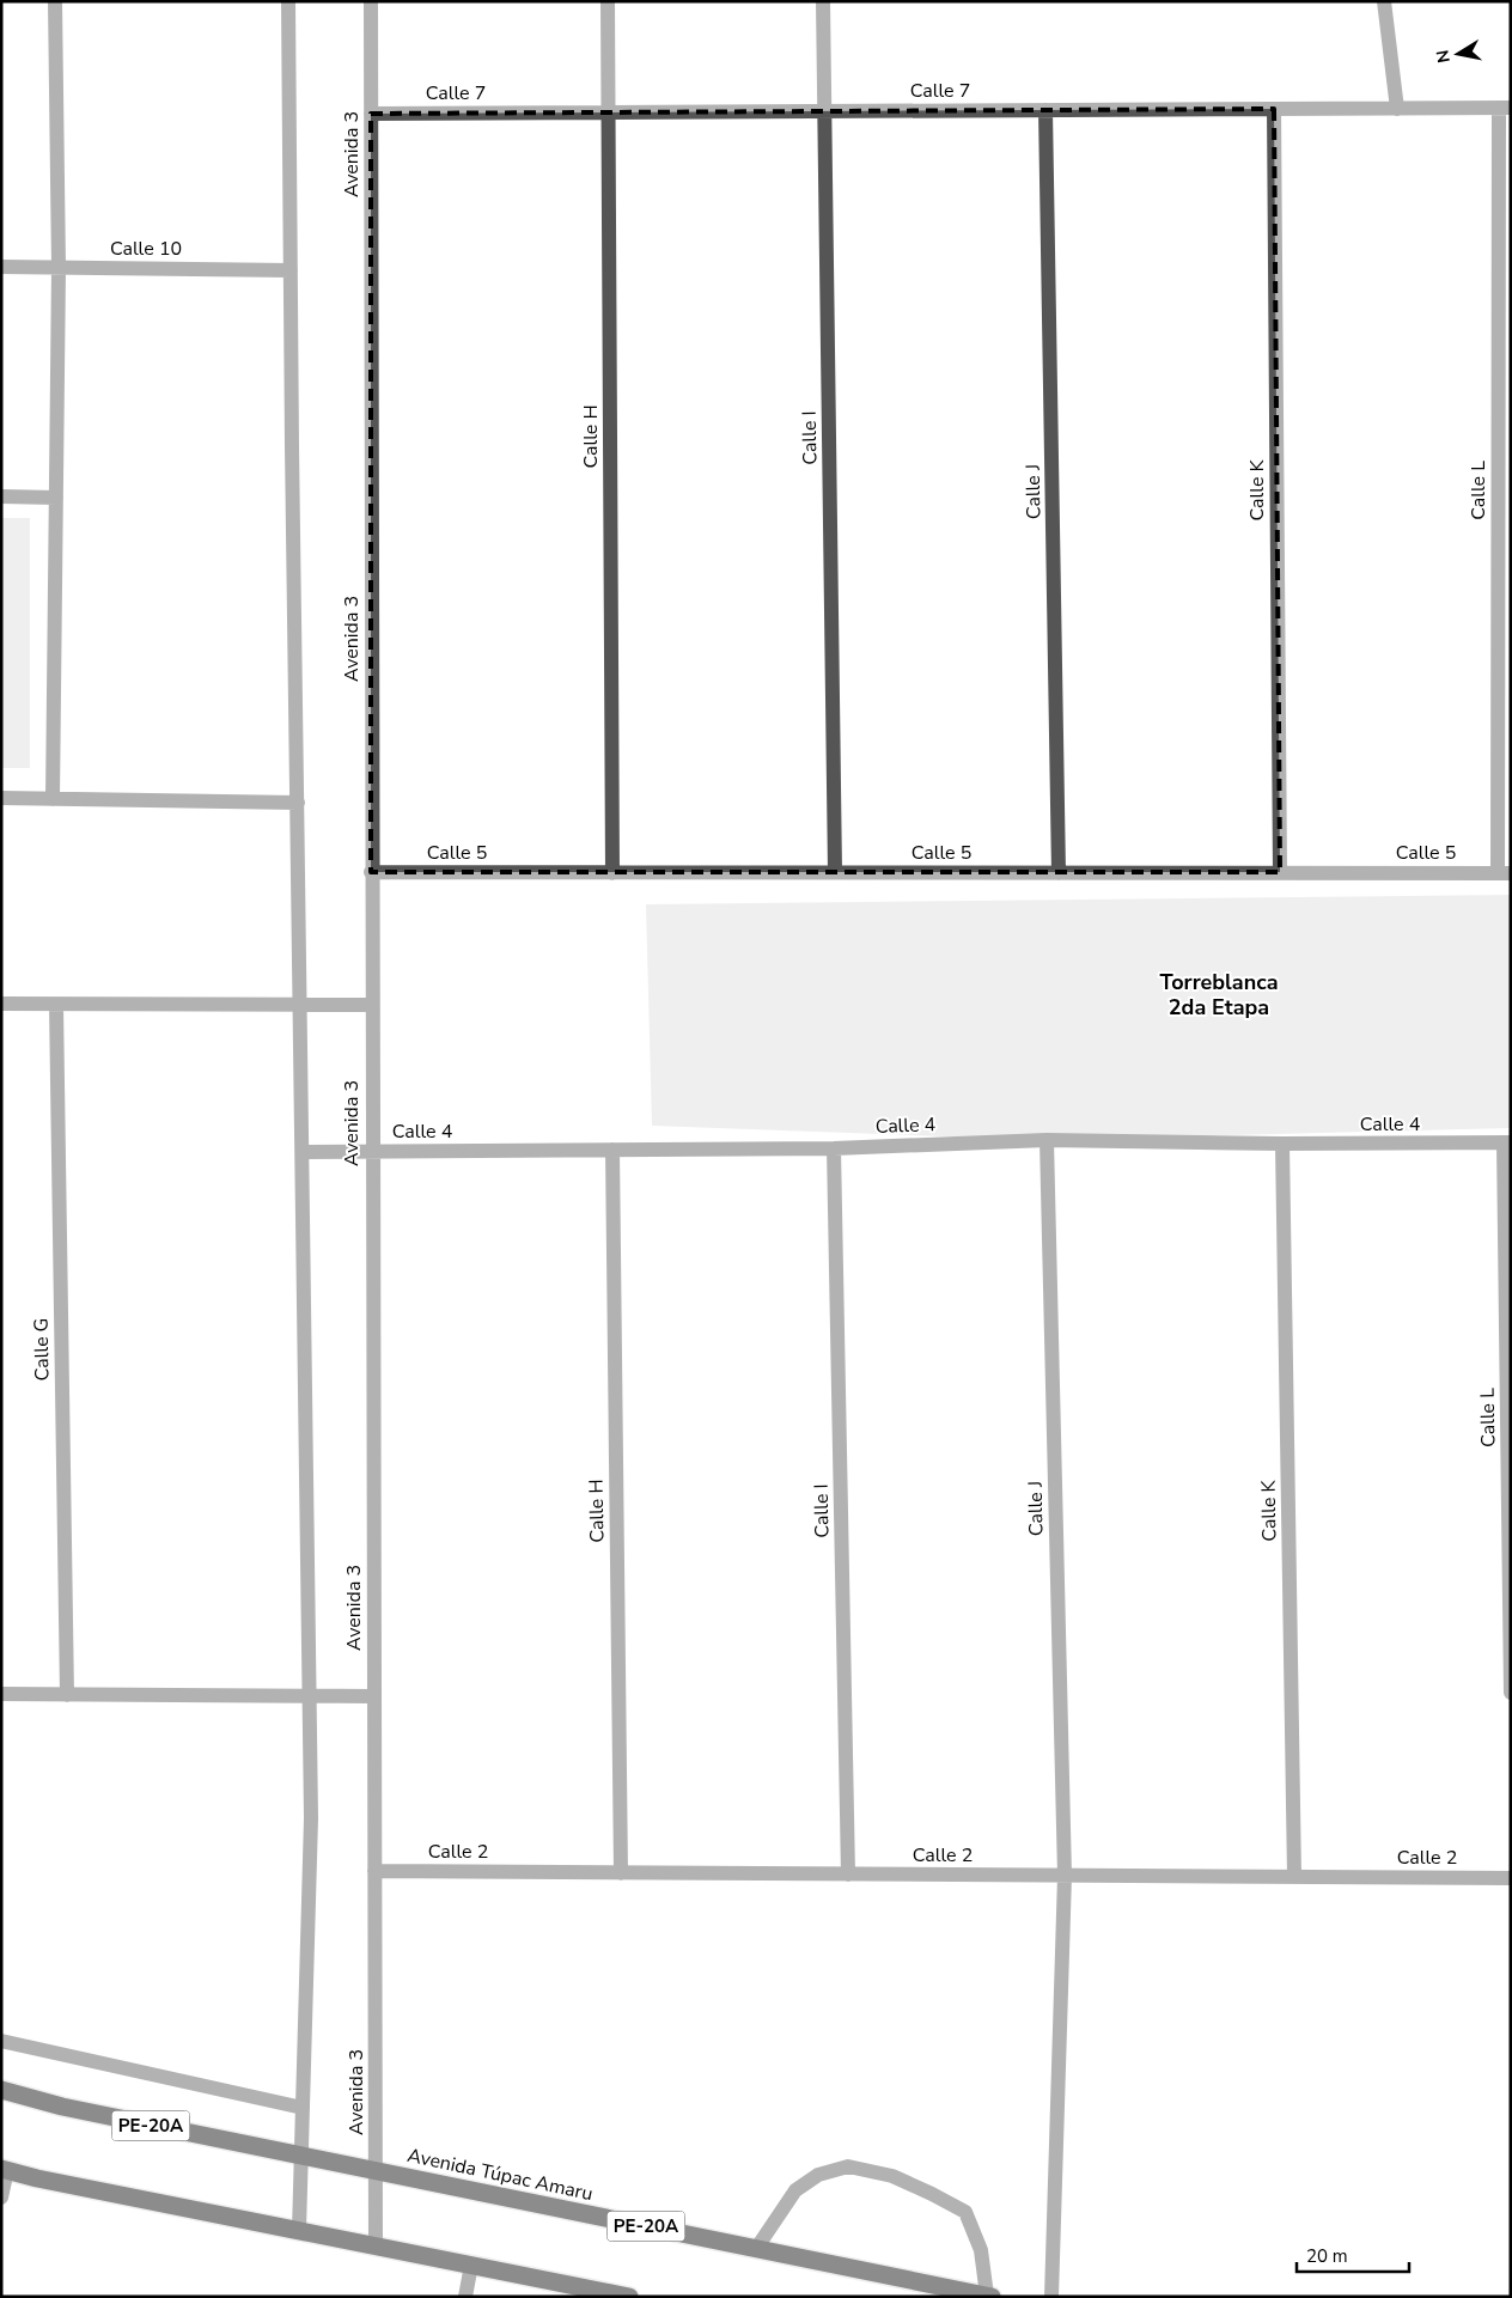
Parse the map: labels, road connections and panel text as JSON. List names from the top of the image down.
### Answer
{
  "streets": {
    "highway": ["PE-20A", "Avenida Túpac Amaru"],
    "street": [
      "Calle 7",
      "Avenida 3",
      "Calle 10",
      "Calle H",
      "Calle I",
      "Calle K",
      "Calle L",
      "Calle J",
      "Calle 5",
      "Calle 4",
      "Calle G",
      "Calle 2"
    ]
  },
  "crossings": [
    ["Calle 7", "Avenida 3"],
    ["Calle 7", "Calle H"],
    ["Calle 7", "Calle I"],
    ["Calle 7", "Calle K"],
    ["Calle 7", "Calle L"],
    ["Calle 7", "Calle J"],
    ["Avenida 3", "Calle 5"],
    ["Avenida 3", "Calle 4"],
    ["Avenida 3", "Calle 2"],
    ["Avenida 3", "Avenida Túpac Amaru"],
    ["Calle H", "Calle 5"],
    ["Calle H", "Calle 4"],
    ["Calle H", "Calle 2"],
    ["Calle I", "Calle 5"],
    ["Calle I", "Calle 4"],
    ["Calle I", "Calle 2"],
    ["Calle K", "Calle 5"],
    ["Calle K", "Calle 4"],
    ["Calle K", "Calle 2"],
    ["Calle L", "Calle 5"],
    ["Calle L", "Calle 4"],
    ["Calle J", "Calle 5"],
    ["Calle J", "Calle 4"],
    ["Calle J", "Calle 2"]
  ],
  "districts": ["Torreblanca 2da Etapa"],
  "scale_bar": "20 m",
  "north": "left"
}
